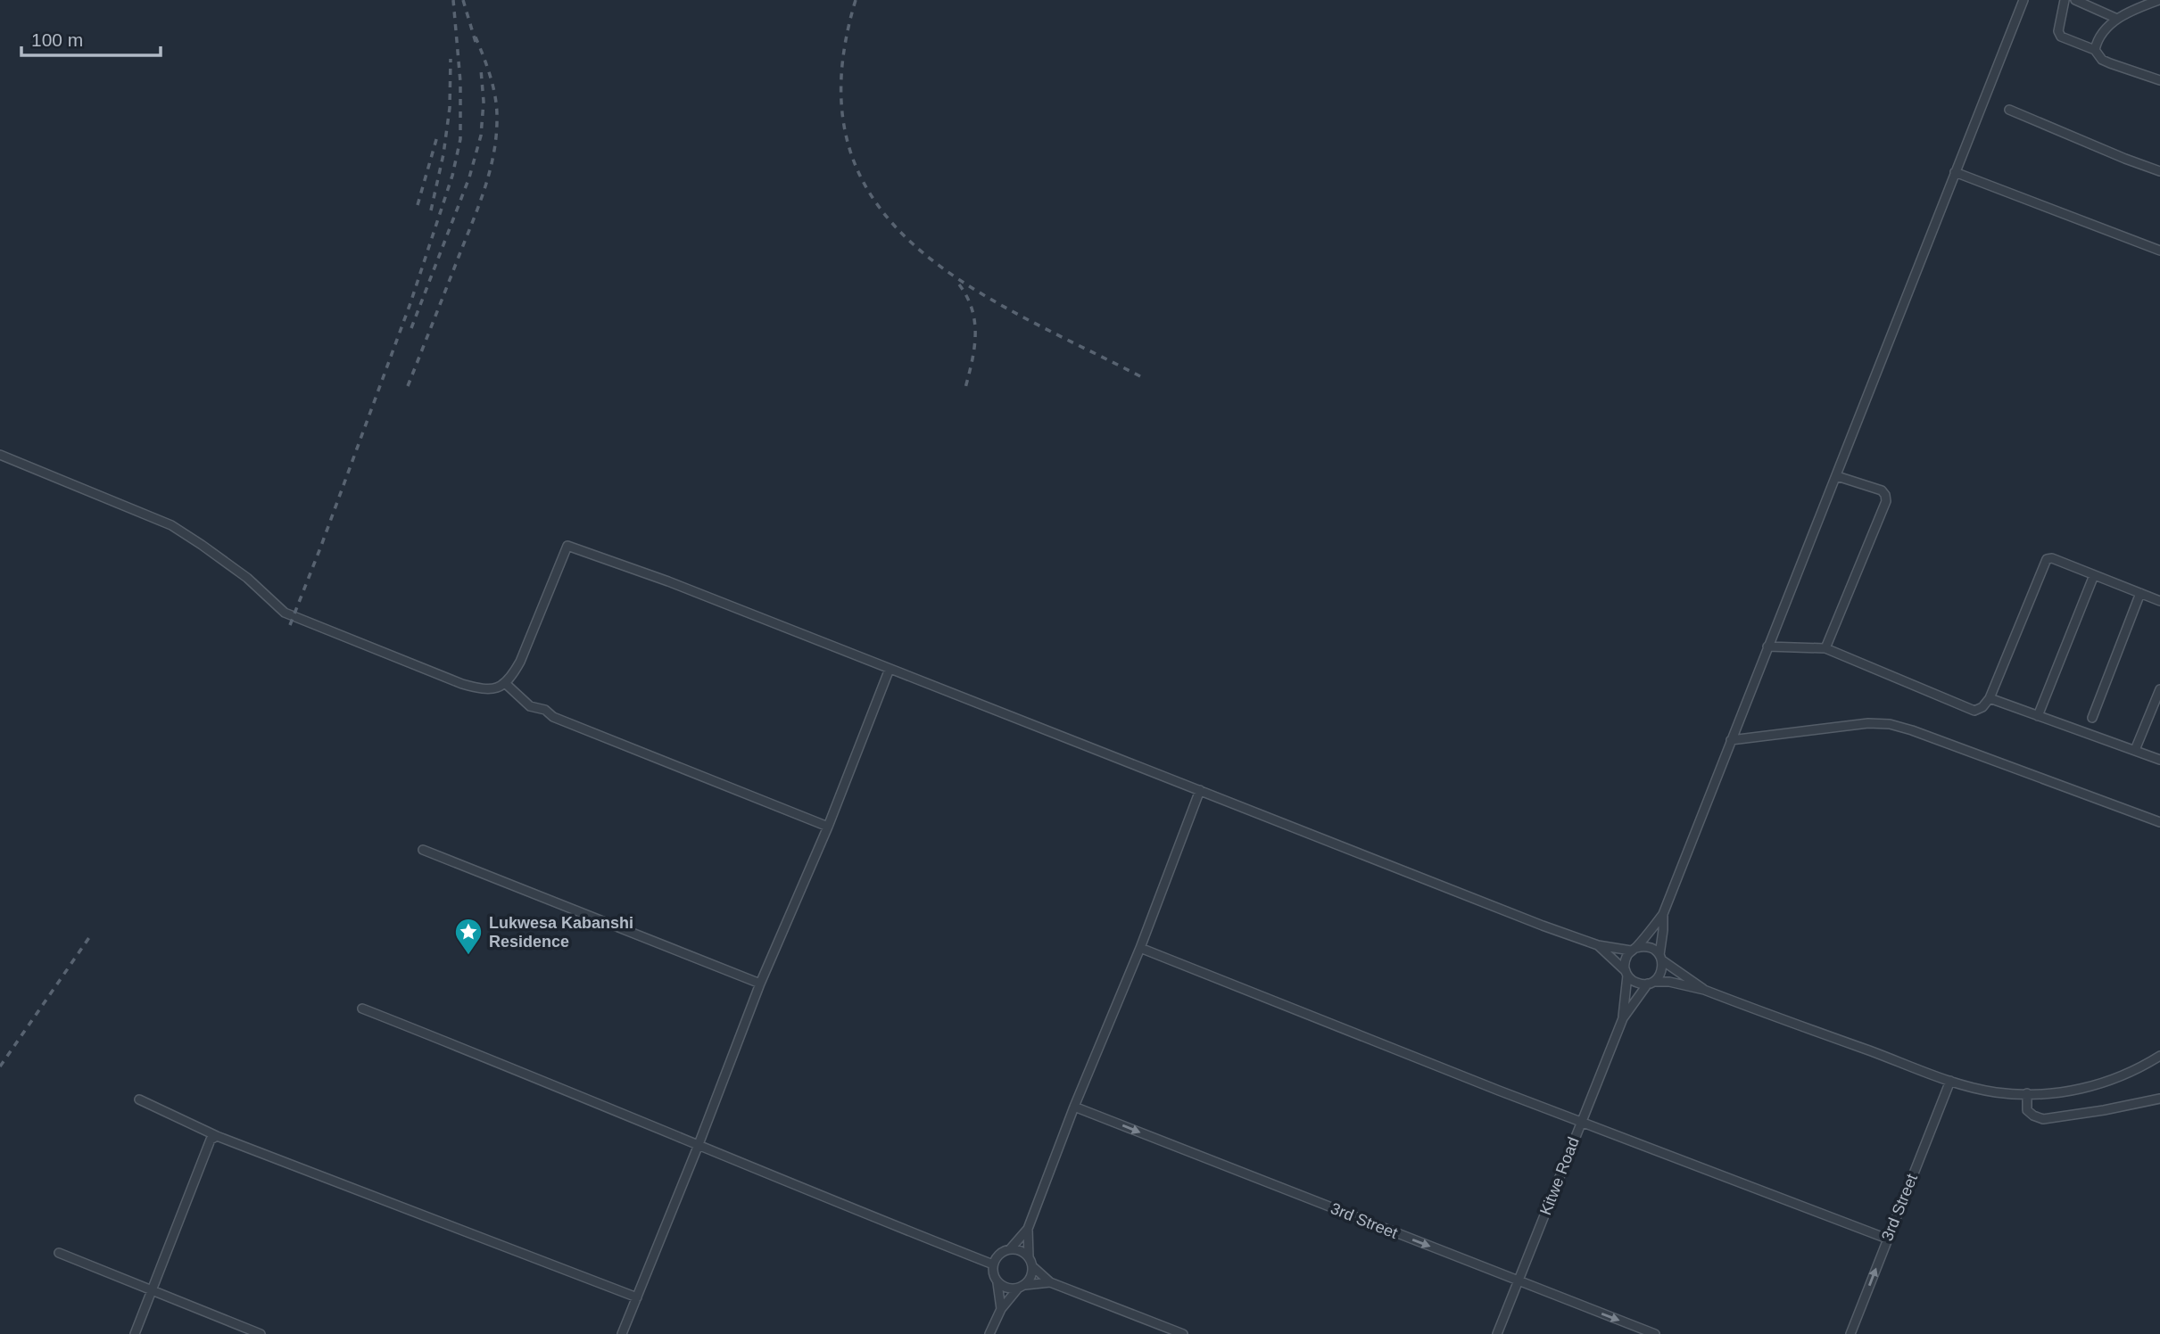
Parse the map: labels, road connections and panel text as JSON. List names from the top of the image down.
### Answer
{
  "streets": {
    "street": ["Kitwe Road", "3rd Street"]
  },
  "crossings": [
    ["Kitwe Road", "3rd Street"]
  ],
  "one_way": ["3rd Street"],
  "places": {
    "place": ["Lukwesa Kabanshi Residence"]
  },
  "scale_bar": "100 m"
}
